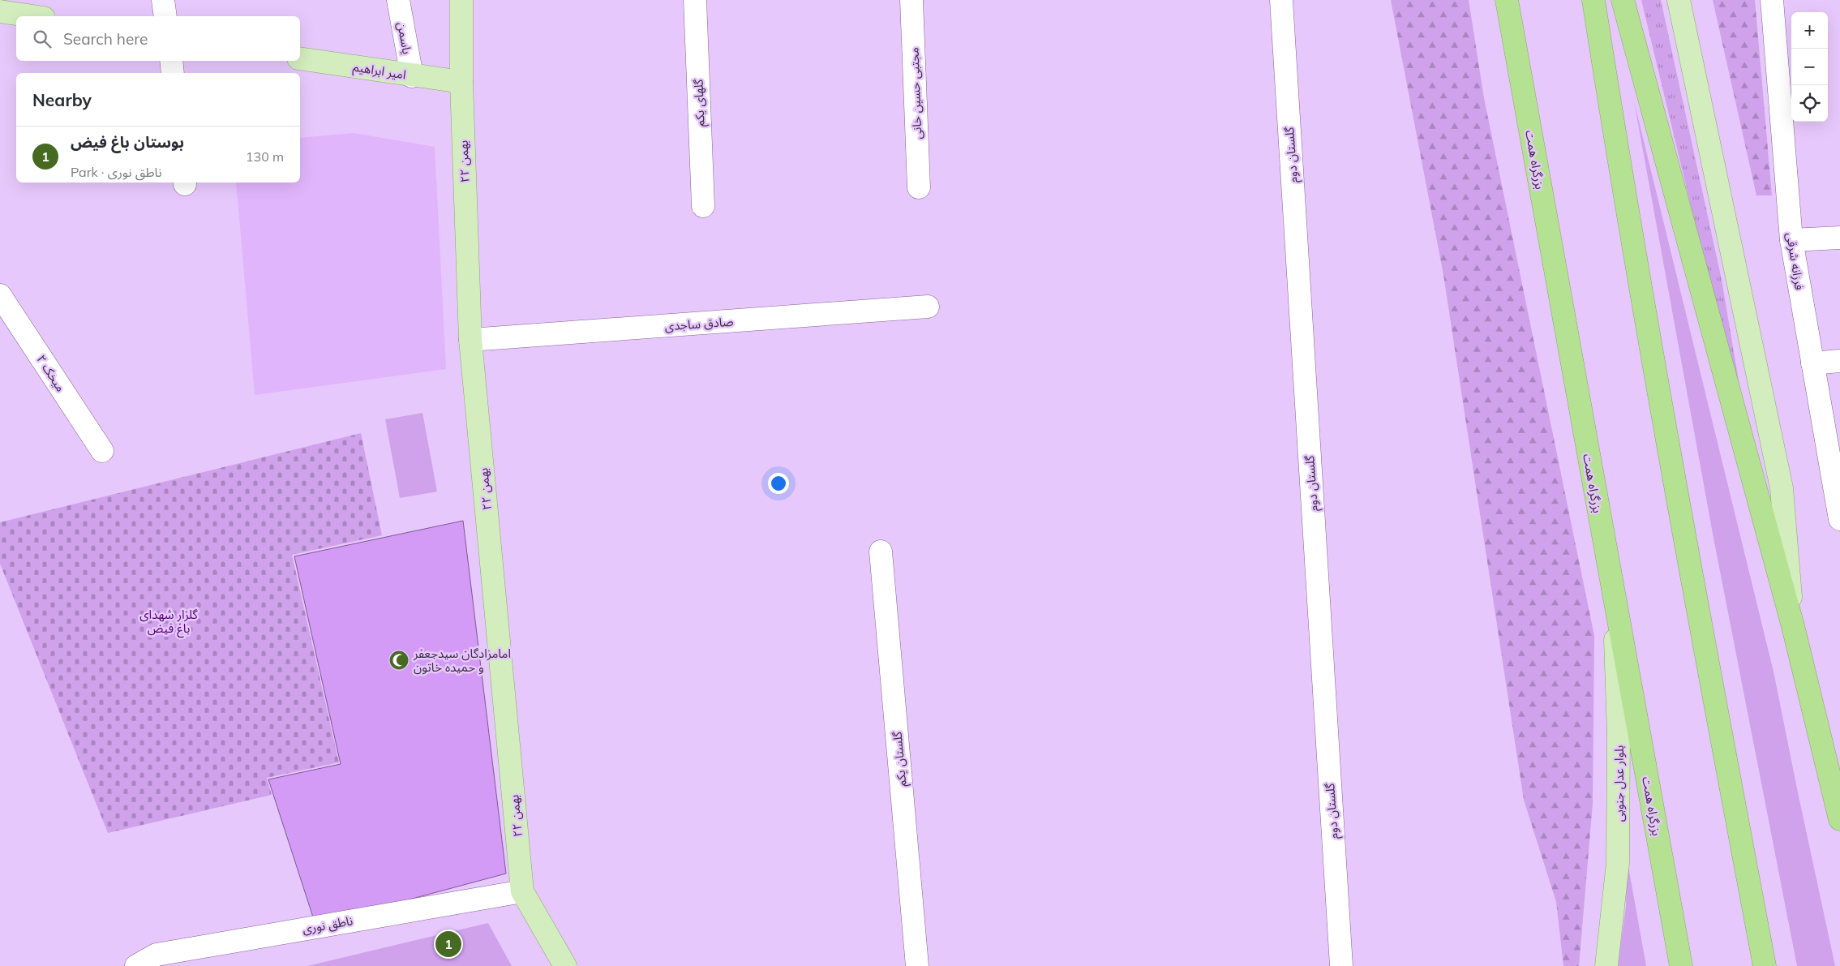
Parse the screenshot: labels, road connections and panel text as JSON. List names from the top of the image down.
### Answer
{
  "streets": {
    "highway": ["بزرگراه همت"],
    "main road": ["امیر ابراهیم", "۲۲ بهمن", "بلوار عدل جنوبی"],
    "street": [
      "یاسمن",
      "مجتبی حسین خانی",
      "گلهای یکم",
      "گلستان دوم",
      "فرزانه شرقی",
      "صادق ساجدی",
      "میخک ۲",
      "گلستان یکم",
      "ناطق نوری"
    ]
  },
  "crossings": [
    ["یاسمن", "امیر ابراهیم"],
    ["امیر ابراهیم", "۲۲ بهمن"],
    ["بزرگراه همت", "بلوار عدل جنوبی"],
    ["۲۲ بهمن", "صادق ساجدی"],
    ["۲۲ بهمن", "ناطق نوری"]
  ],
  "parks": ["گلزار شهدای باغ فیض"],
  "places": {
    "mosque": ["امامزادگان سیدجعفر و حمیده خاتون"]
  },
  "page": {
    "map_buttons": ["+", "−"],
    "search": "Search here",
    "heading": "Nearby",
    "list": [
      {
        "mark": "1",
        "name": "بوستان باغ فیض",
        "note": "Park · ناطق نوری",
        "value": "130 m"
      }
    ],
    "pins": "1"
  }
}
